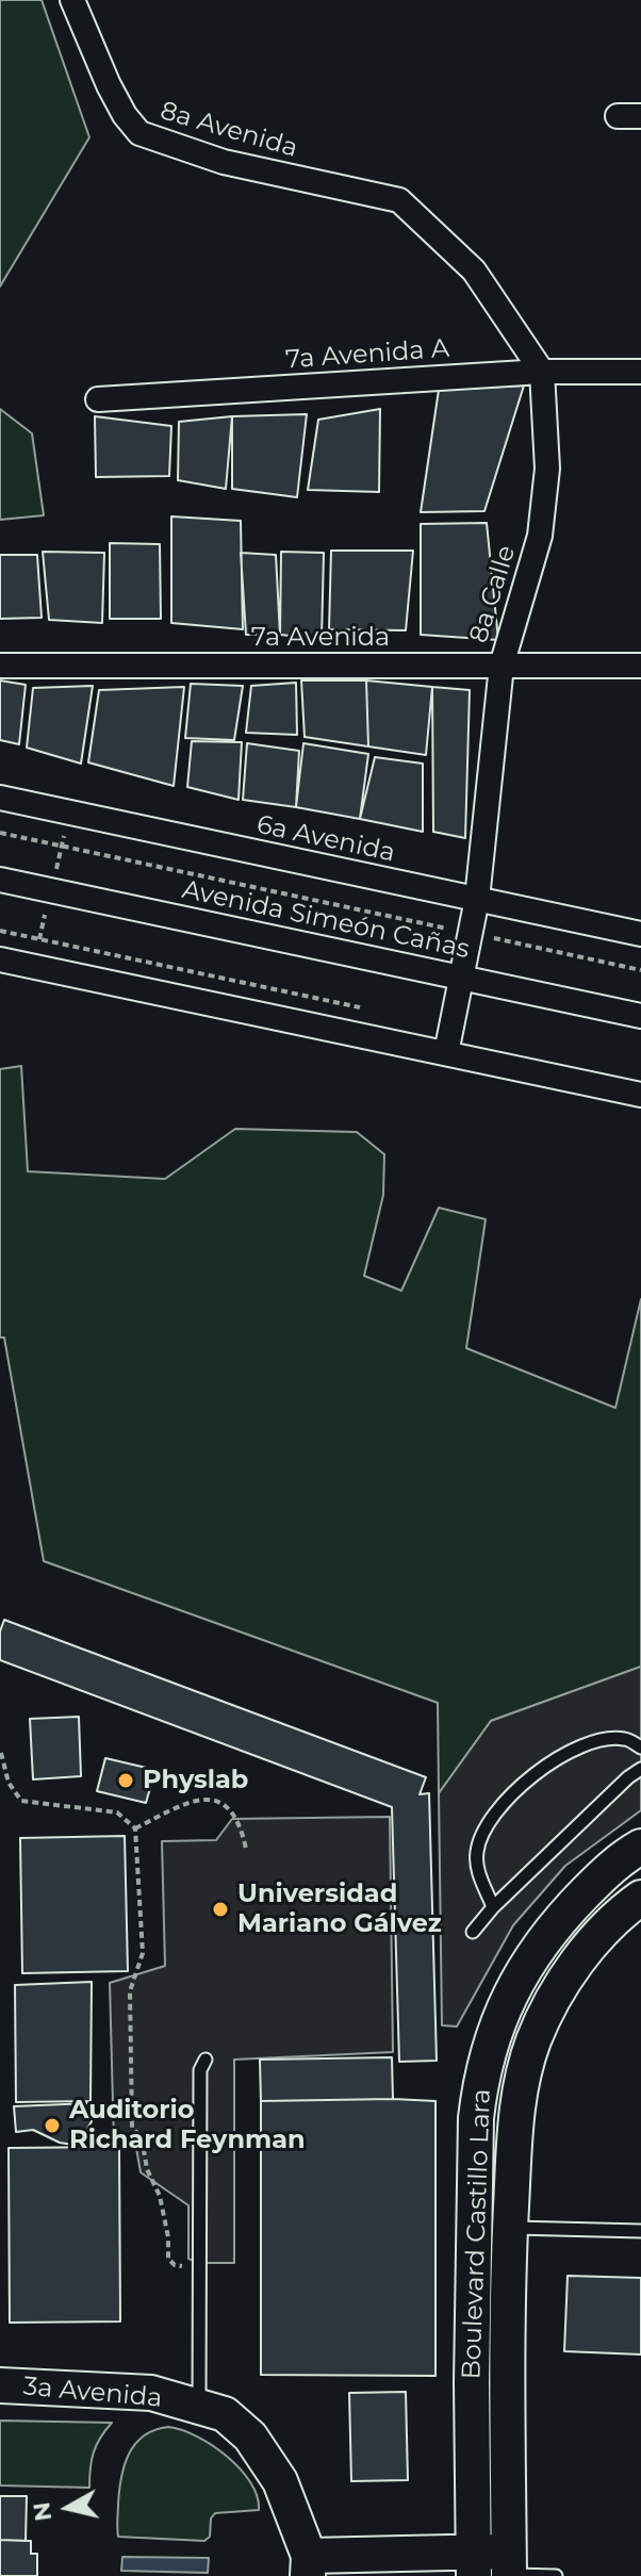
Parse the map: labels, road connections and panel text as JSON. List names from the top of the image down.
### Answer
{
  "streets": {
    "street": [
      "8a Avenida",
      "7a Avenida A",
      "8a Calle",
      "7a Avenida",
      "6a Avenida",
      "Avenida Simeón Cañas",
      "Boulevard Castillo Lara",
      "3a Avenida"
    ]
  },
  "crossings": [
    ["8a Avenida", "7a Avenida A"],
    ["8a Avenida", "8a Calle"],
    ["7a Avenida A", "8a Calle"],
    ["8a Calle", "7a Avenida"],
    ["8a Calle", "6a Avenida"],
    ["8a Calle", "Avenida Simeón Cañas"],
    ["Boulevard Castillo Lara", "3a Avenida"]
  ],
  "places": ["Physlab", "Universidad Mariano Gálvez", "Auditorio Richard Feynman"],
  "north": "left"
}
